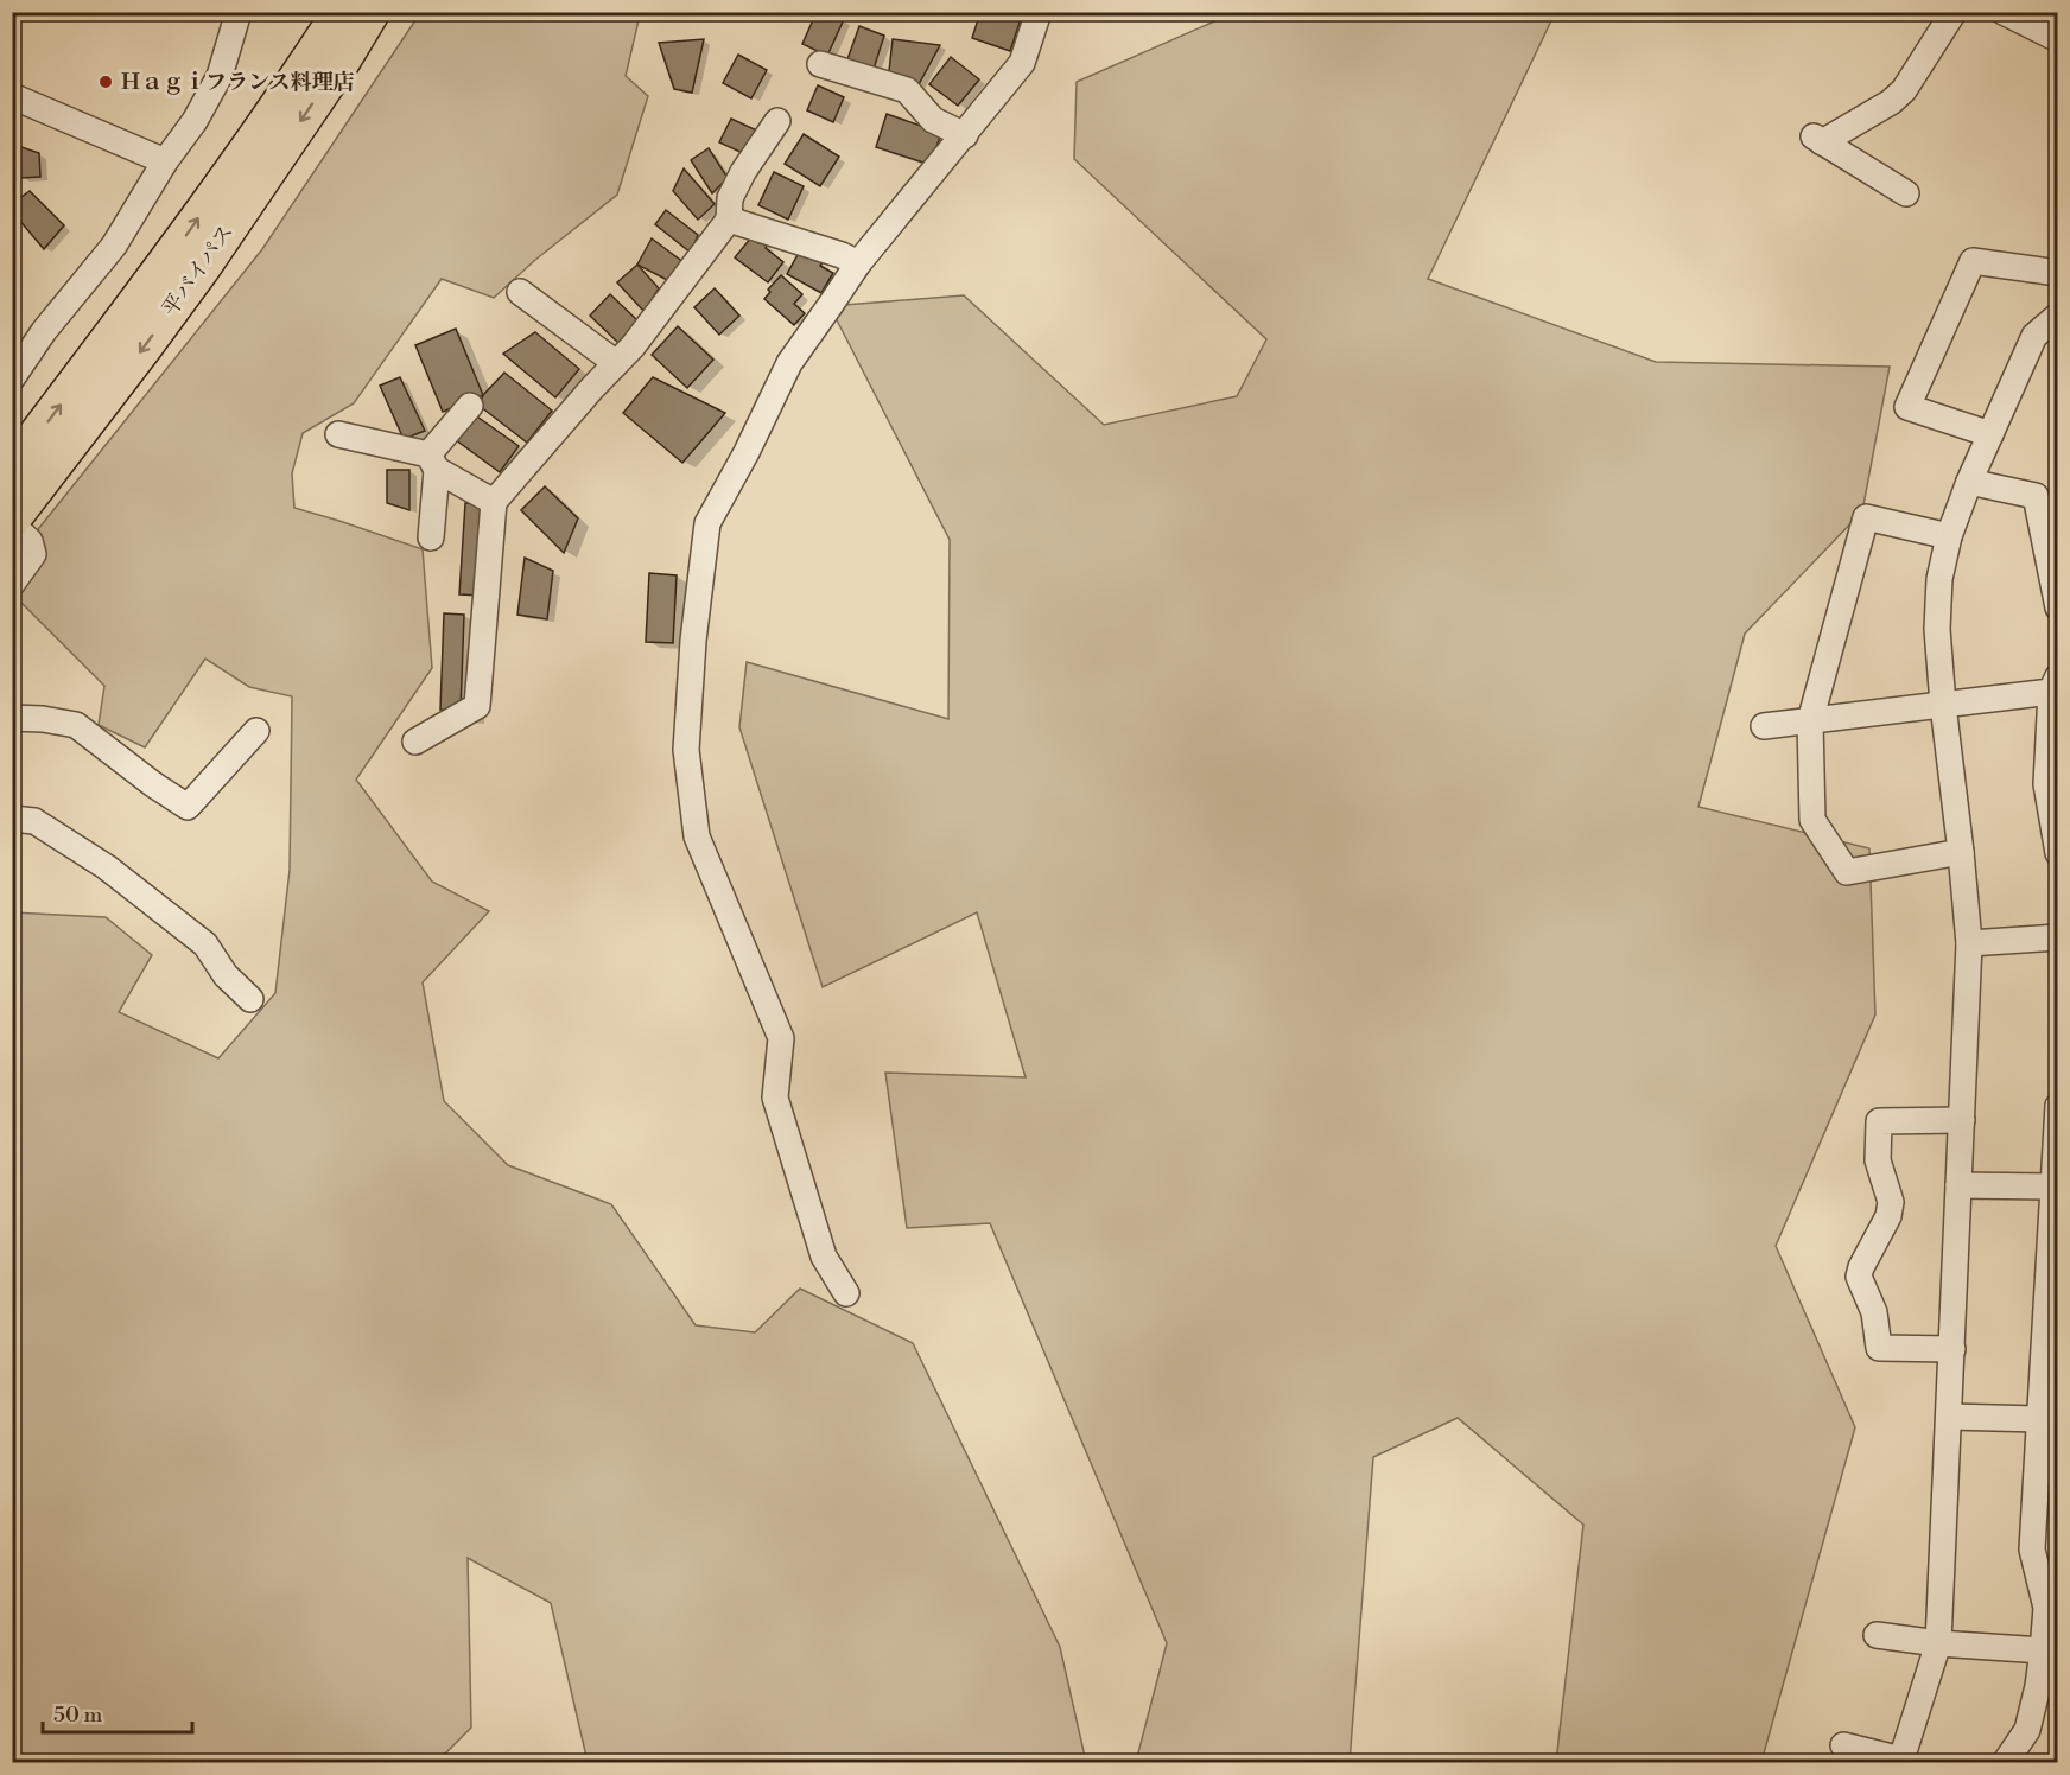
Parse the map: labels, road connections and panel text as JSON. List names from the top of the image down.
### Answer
{
  "streets": {
    "highway": ["平バイパス"]
  },
  "places": ["Ｈａｇｉフランス料理店"],
  "scale_bar": "50 m"
}
